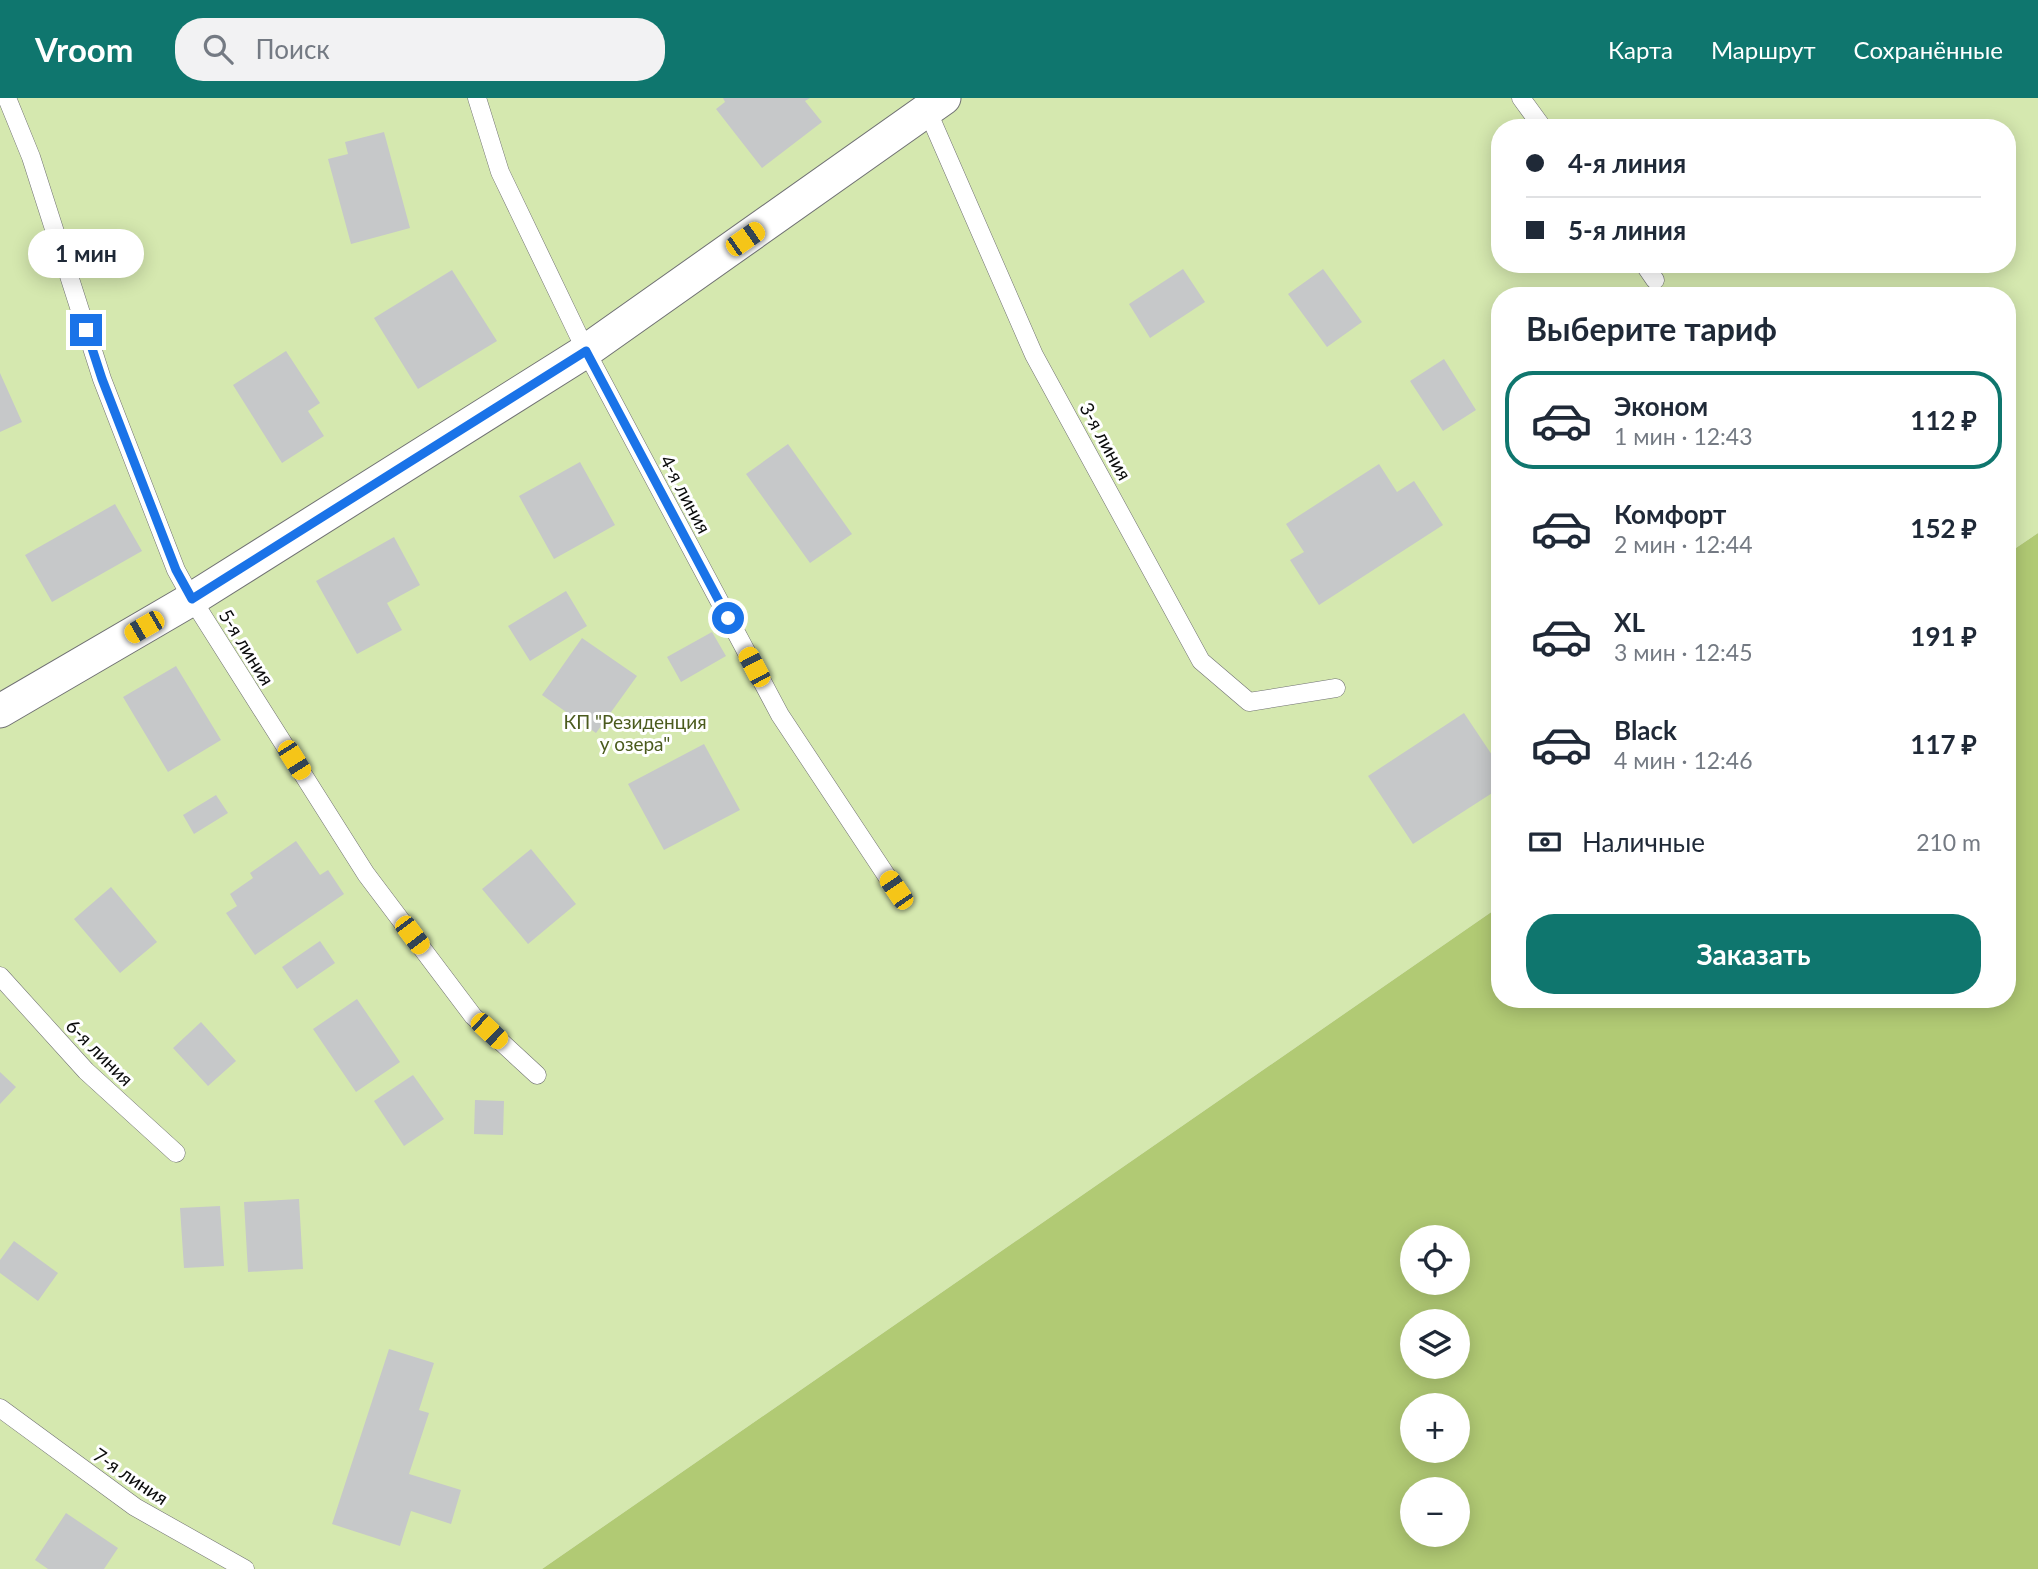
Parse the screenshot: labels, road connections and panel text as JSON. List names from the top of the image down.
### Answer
{
  "streets": {
    "lane": [
      "3-я линия",
      "4-я линия",
      "5-я линия",
      "6-я линия",
      "7-я линия"
    ]
  },
  "parks": ["КП \"Резиденция у озера\""],
  "page": {
    "header": "Vroom",
    "search": "Поиск",
    "nav": ["Карта", "Маршрут", "Сохранённые"],
    "banner": ["4-я линия", "5-я линия"],
    "bubble": "1 мин",
    "heading": "Выберите тариф",
    "list": [
      {
        "name": "Эконом",
        "note": "1 мин · 12:43",
        "value": "112 ₽"
      },
      {
        "name": "Комфорт",
        "note": "2 мин · 12:44",
        "value": "152 ₽"
      },
      {
        "name": "XL",
        "note": "3 мин · 12:45",
        "value": "191 ₽"
      },
      {
        "name": "Black",
        "note": "4 мин · 12:46",
        "value": "117 ₽"
      }
    ],
    "pay": ["Наличные", "210 m"],
    "buttons": "Заказать",
    "map_buttons": ["+", "−"]
  }
}
